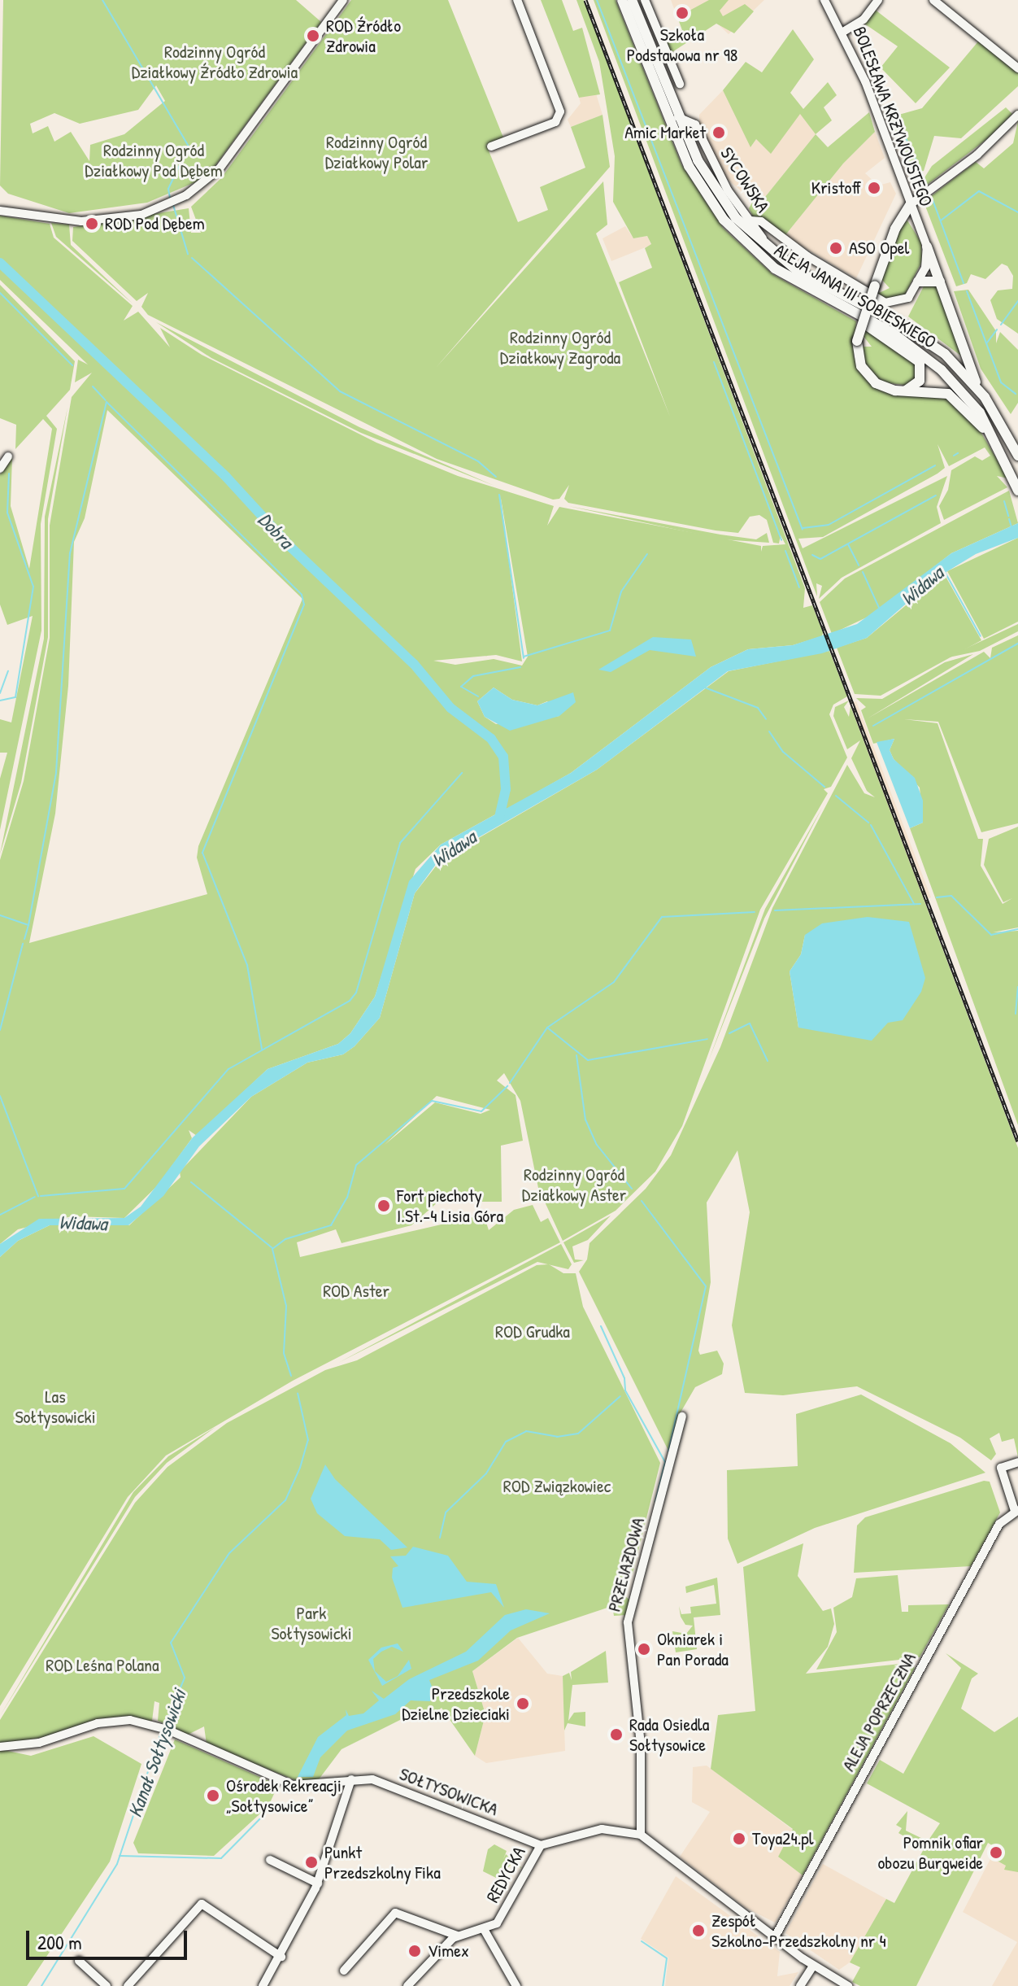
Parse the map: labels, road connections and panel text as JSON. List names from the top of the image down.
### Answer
{
  "streets": {
    "main road": ["ALEJA JANA III SOBIESKIEGO"],
    "street": [
      "BOLESŁAWA KRZYWOUSTEGO",
      "SYCOWSKA",
      "PRZEJAZDOWA",
      "ALEJA POPRZECZNA",
      "SOŁTYSOWICKA",
      "REDYCKA"
    ]
  },
  "crossings": [
    ["SYCOWSKA", "ALEJA JANA III SOBIESKIEGO"],
    ["SOŁTYSOWICKA", "REDYCKA"]
  ],
  "water": ["Dobra", "Widawa", "Kanał Sołtysowicki"],
  "parks": [
    "Rodzinny Ogród Działkowy Źródło Zdrowia",
    "Rodzinny Ogród Działkowy Polar",
    "Rodzinny Ogród Działkowy Pod Dębem",
    "Rodzinny Ogród Działkowy Zagroda",
    "Rodzinny Ogród Działkowy Aster",
    "ROD Aster",
    "ROD Grudka",
    "Las Sołtysowicki",
    "ROD Związkowiec",
    "Park Sołtysowicki",
    "ROD Leśna Polana"
  ],
  "places": [
    "Szkoła Podstawowa nr 98",
    "ROD Źródło Zdrowia",
    "Amic Market",
    "Kristoff",
    "ROD Pod Dębem",
    "ASO Opel",
    "Fort piechoty I.St.-4 Lisia Góra",
    "Okniarek i Pan Porada",
    "Przedszkole Dzielne Dzieciaki",
    "Rada Osiedla Sołtysowice",
    "Ośrodek Rekreacji „Sołtysowice”",
    "Toya24.pl",
    "Pomnik ofiar obozu Burgweide",
    "Punkt Przedszkolny Fika",
    "Zespół Szkolno-Przedszkolny nr 4",
    "Vimex"
  ],
  "scale_bar": "200 m"
}
